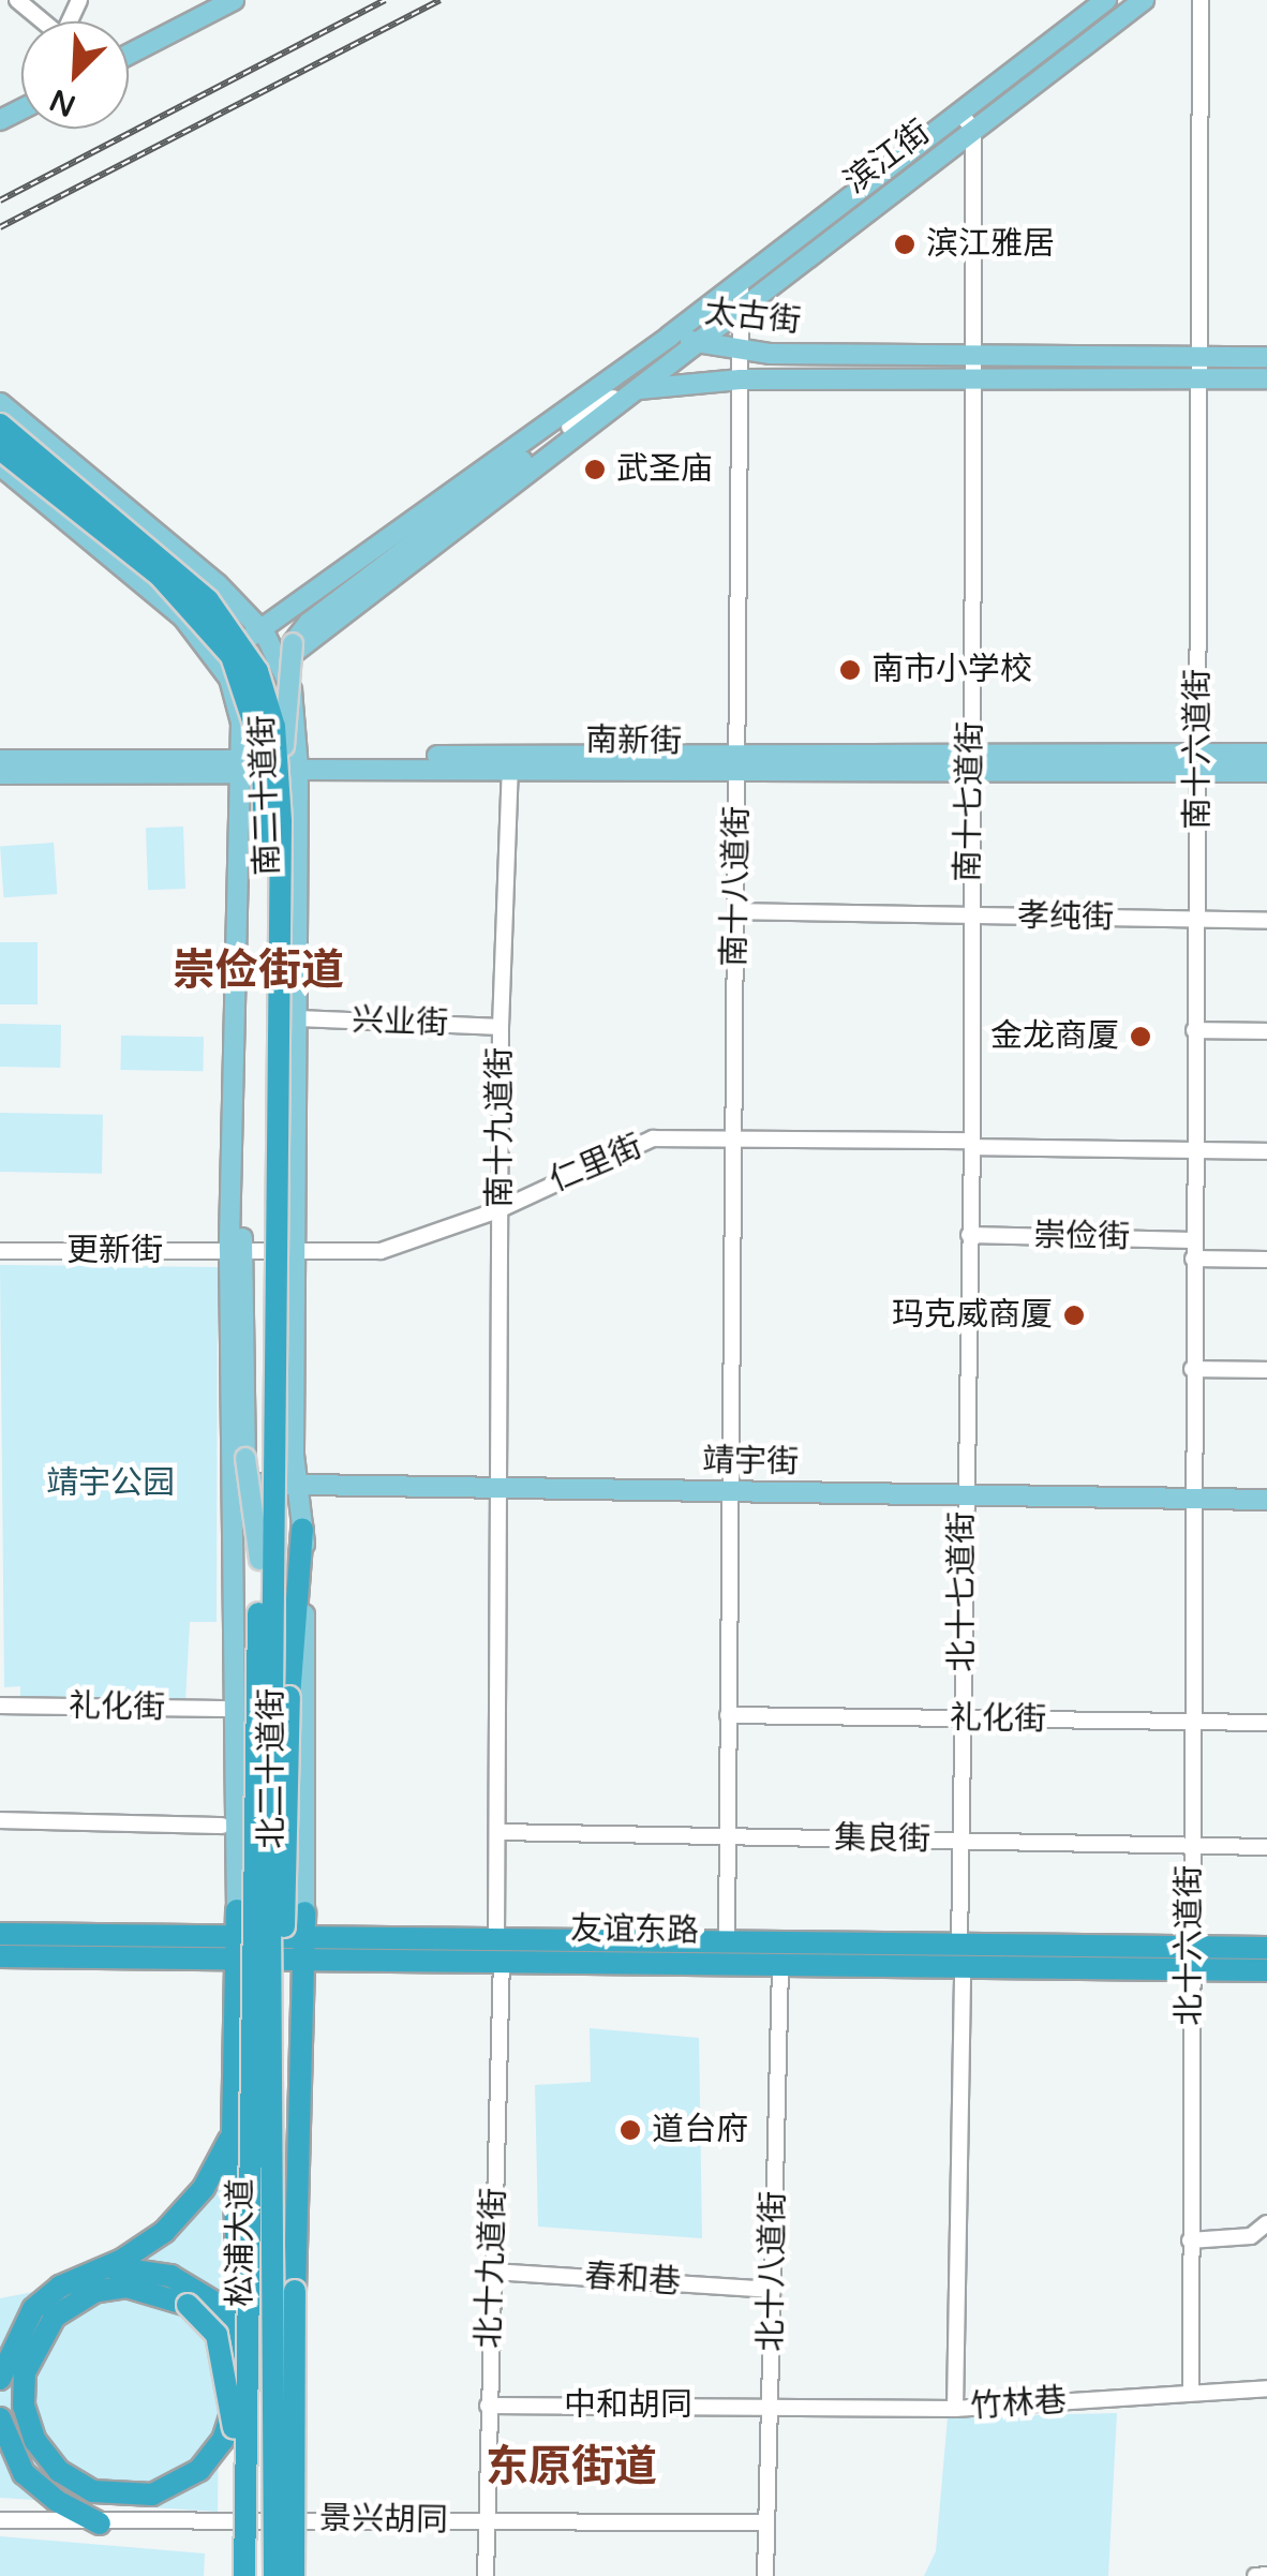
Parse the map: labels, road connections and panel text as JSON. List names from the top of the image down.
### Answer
{
  "streets": {
    "highway": ["北二十道街", "友谊东路", "松浦大道"],
    "main road": [
      "滨江街",
      "太古街",
      "南新街",
      "南二十道街",
      "靖宇街"
    ],
    "street": [
      "南十六道街",
      "南十七道街",
      "南十八道街",
      "孝纯街",
      "兴业街",
      "南十九道街",
      "仁里街",
      "崇俭街",
      "更新街",
      "北十七道街",
      "礼化街",
      "集良街",
      "北十六道街",
      "北十九道街",
      "北十八道街",
      "春和巷",
      "竹林巷",
      "中和胡同",
      "景兴胡同"
    ]
  },
  "crossings": [
    ["滨江街", "太古街"],
    ["滨江街", "南十七道街"],
    ["滨江街", "南十八道街"],
    ["太古街", "南十六道街"],
    ["太古街", "南二十道街"],
    ["太古街", "南十七道街"],
    ["太古街", "南十八道街"],
    ["南新街", "南十六道街"],
    ["南新街", "南二十道街"],
    ["南新街", "南十七道街"],
    ["南新街", "南十八道街"],
    ["南新街", "南十九道街"],
    ["南十六道街", "孝纯街"],
    ["南十六道街", "仁里街"],
    ["南十六道街", "崇俭街"],
    ["南十六道街", "靖宇街"],
    ["南十六道街", "北十六道街"],
    ["南二十道街", "兴业街"],
    ["南二十道街", "仁里街"],
    ["南二十道街", "更新街"],
    ["南二十道街", "北二十道街"],
    ["南十七道街", "孝纯街"],
    ["南十七道街", "仁里街"],
    ["南十七道街", "崇俭街"],
    ["南十七道街", "靖宇街"],
    ["南十七道街", "北十七道街"],
    ["南十八道街", "孝纯街"],
    ["南十八道街", "仁里街"],
    ["南十八道街", "靖宇街"],
    ["兴业街", "南十九道街"],
    ["南十九道街", "仁里街"],
    ["南十九道街", "靖宇街"],
    ["南十九道街", "北十九道街"],
    ["仁里街", "更新街"],
    ["仁里街", "北二十道街"],
    ["更新街", "北二十道街"],
    ["靖宇街", "北十七道街"],
    ["靖宇街", "北二十道街"],
    ["靖宇街", "北十六道街"],
    ["靖宇街", "北十九道街"],
    ["北十七道街", "礼化街"],
    ["北十七道街", "集良街"],
    ["北十七道街", "友谊东路"],
    ["北十七道街", "竹林巷"],
    ["礼化街", "北二十道街"],
    ["礼化街", "北十六道街"],
    ["北二十道街", "友谊东路"],
    ["北二十道街", "松浦大道"],
    ["集良街", "北十六道街"],
    ["集良街", "北十九道街"],
    ["友谊东路", "北十六道街"],
    ["友谊东路", "北十九道街"],
    ["友谊东路", "北十八道街"],
    ["北十六道街", "竹林巷"],
    ["北十九道街", "春和巷"],
    ["北十九道街", "中和胡同"],
    ["北十九道街", "景兴胡同"],
    ["北十八道街", "春和巷"],
    ["北十八道街", "竹林巷"],
    ["北十八道街", "中和胡同"],
    ["北十八道街", "景兴胡同"],
    ["竹林巷", "中和胡同"]
  ],
  "districts": ["崇俭街道", "东原街道"],
  "parks": ["靖宇公园"],
  "places": [
    "滨江雅居",
    "武圣庙",
    "南市小学校",
    "金龙商厦",
    "玛克威商厦",
    "道台府"
  ],
  "north": "bottom left"
}
